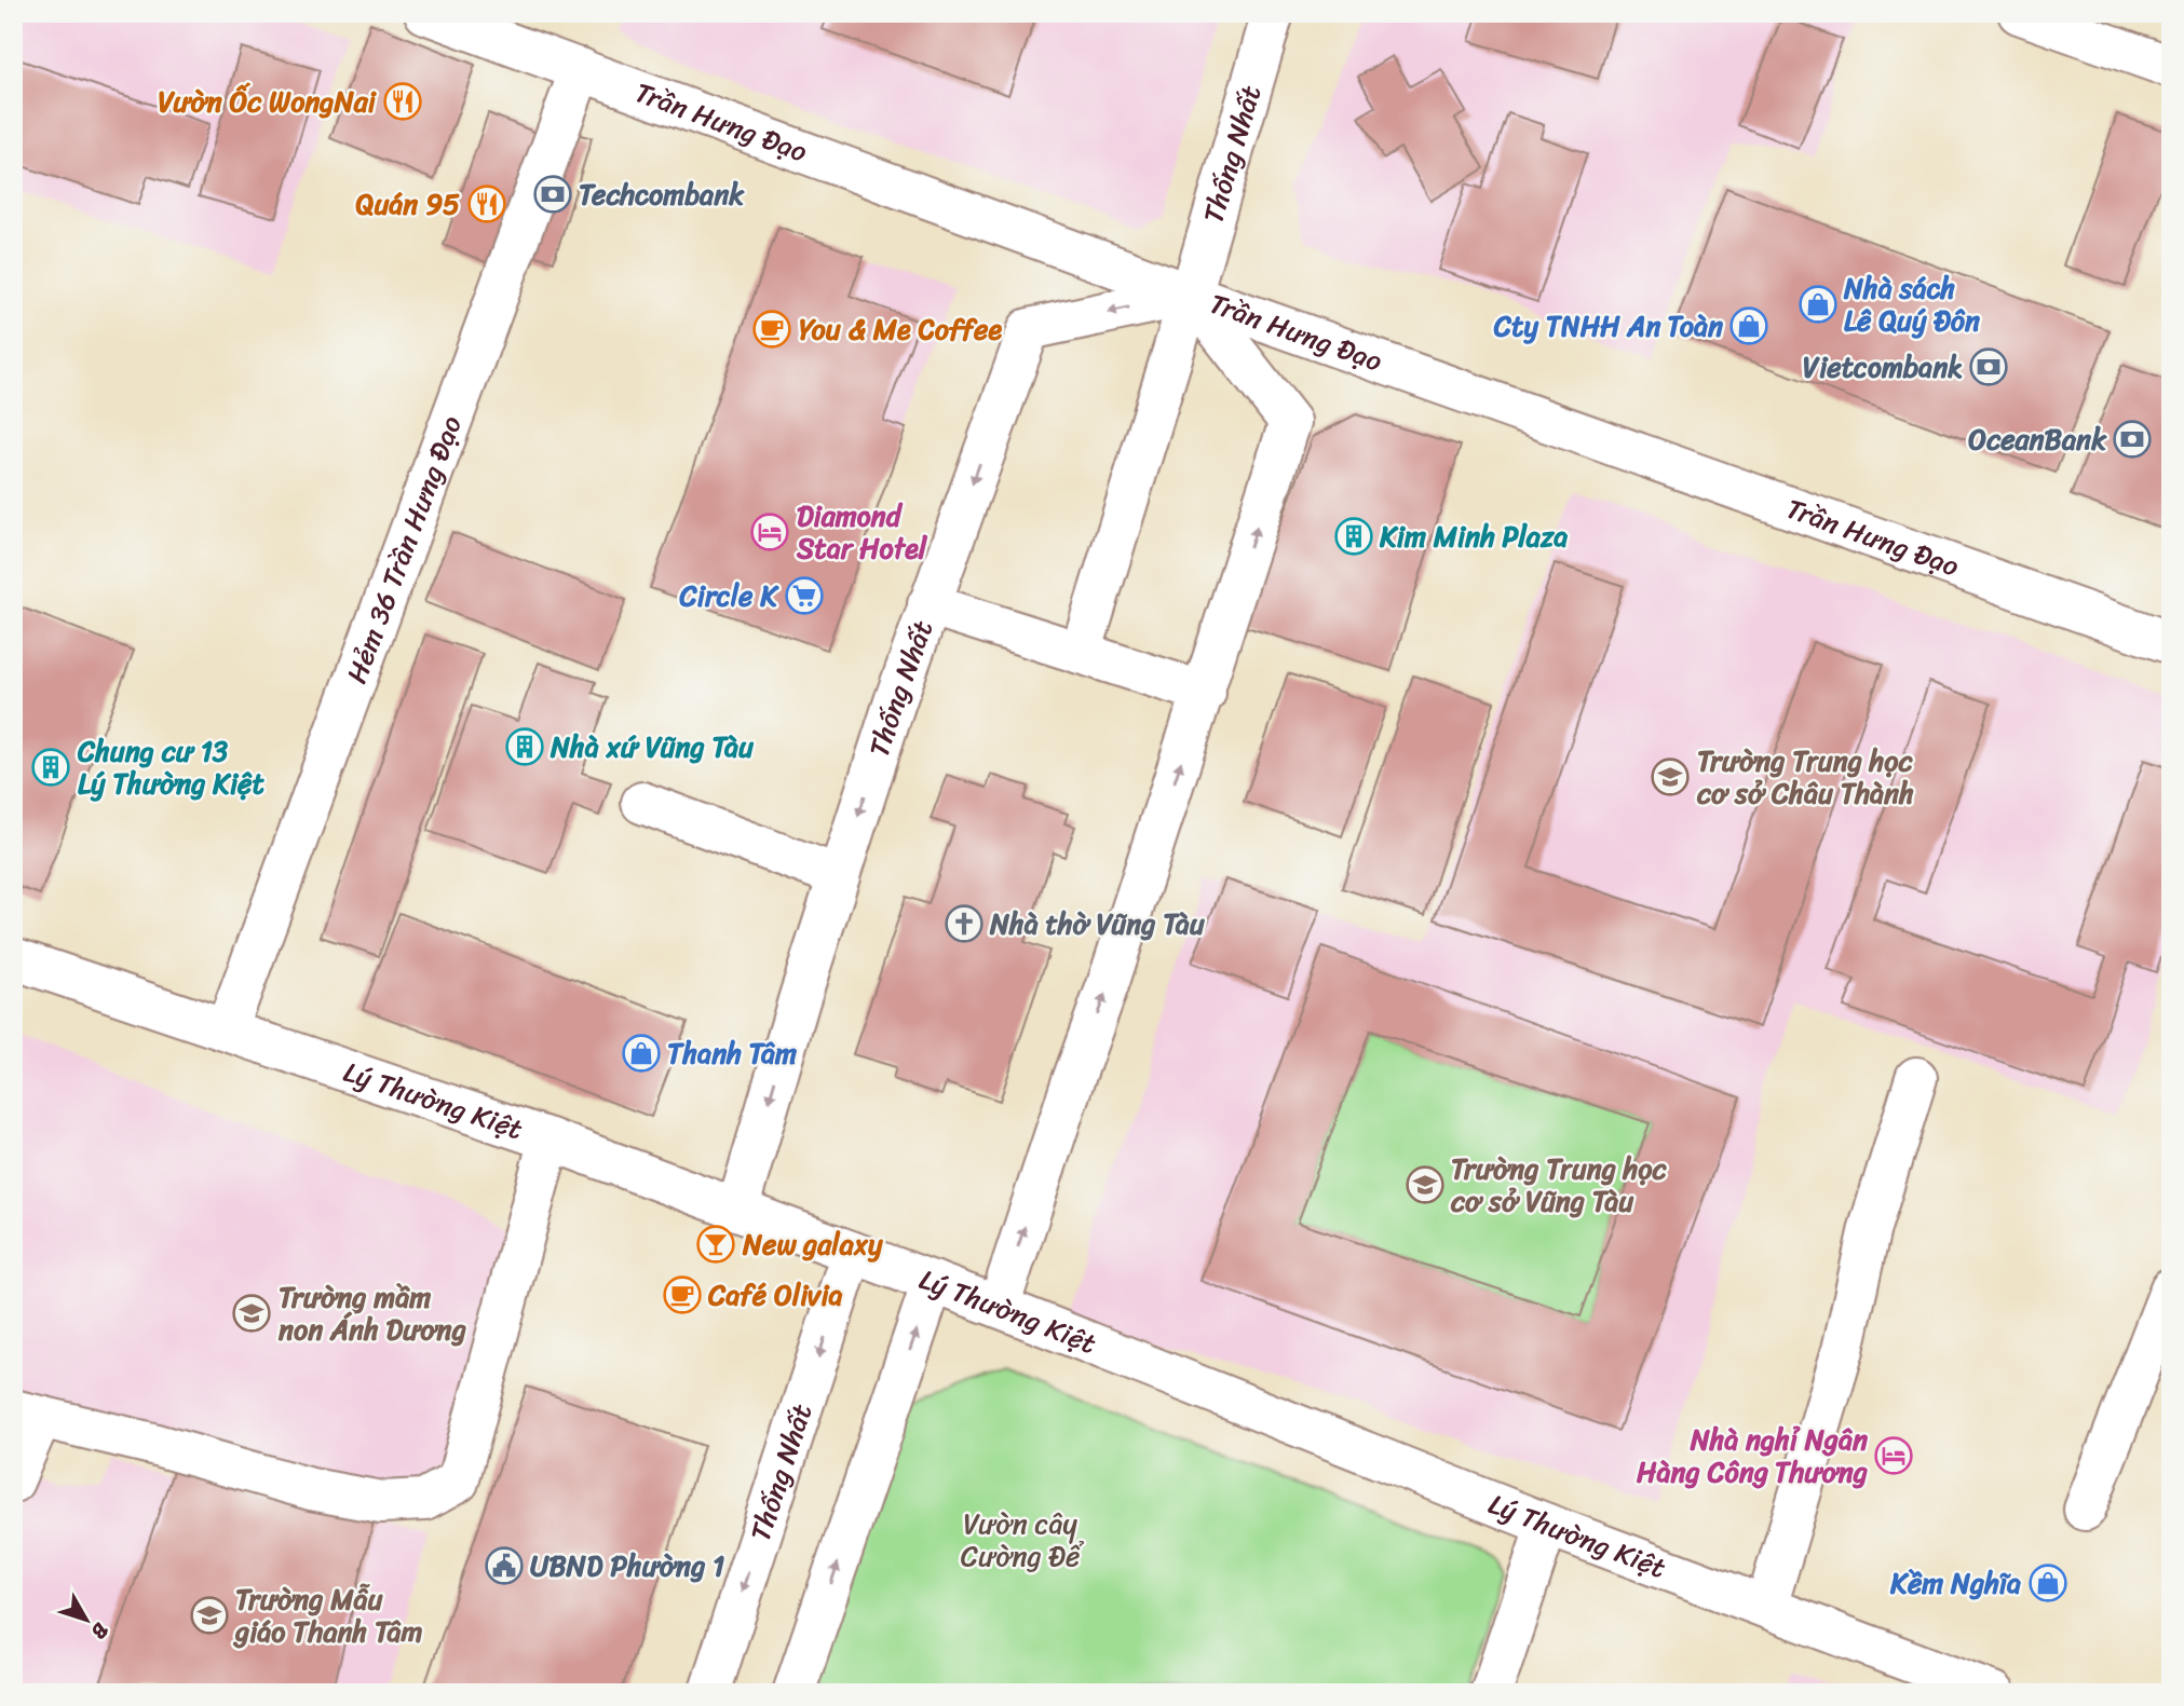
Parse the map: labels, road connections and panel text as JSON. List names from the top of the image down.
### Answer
{
  "streets": {
    "street": [
      "Trần Hưng Đạo",
      "Thống Nhất",
      "Hẻm 36 Trần Hưng Đạo",
      "Lý Thường Kiệt"
    ]
  },
  "crossings": [
    ["Trần Hưng Đạo", "Thống Nhất"],
    ["Trần Hưng Đạo", "Hẻm 36 Trần Hưng Đạo"],
    ["Thống Nhất", "Lý Thường Kiệt"],
    ["Hẻm 36 Trần Hưng Đạo", "Lý Thường Kiệt"]
  ],
  "parks": ["Vườn cây Cường Để"],
  "places": {
    "restaurant": ["Vườn Ốc WongNai", "Quán 95"],
    "bank": ["Techcombank", "Vietcombank", "OceanBank"],
    "shop": [
      "Nhà sách Lê Quý Đôn",
      "Cty TNHH An Toàn",
      "Thanh Tâm",
      "Kềm Nghĩa"
    ],
    "cafe": ["You & Me Coffee", "Café Olivia"],
    "hotel": ["Diamond Star Hotel", "Nhà nghỉ Ngân Hàng Công Thương"],
    "building": ["Kim Minh Plaza", "Nhà xứ Vũng Tàu", "Chung cư 13 Lý Thường Kiệt"],
    "supermarket": ["Circle K"],
    "school or university": [
      "Trường Trung học cơ sở Châu Thành",
      "Trường Trung học cơ sở Vũng Tàu",
      "Trường mầm non Ánh Dương",
      "Trường Mẫu giáo Thanh Tâm"
    ],
    "church": ["Nhà thờ Vũng Tàu"],
    "bar": ["New galaxy"],
    "public building": ["UBND Phường 1"]
  },
  "north": "bottom right"
}
